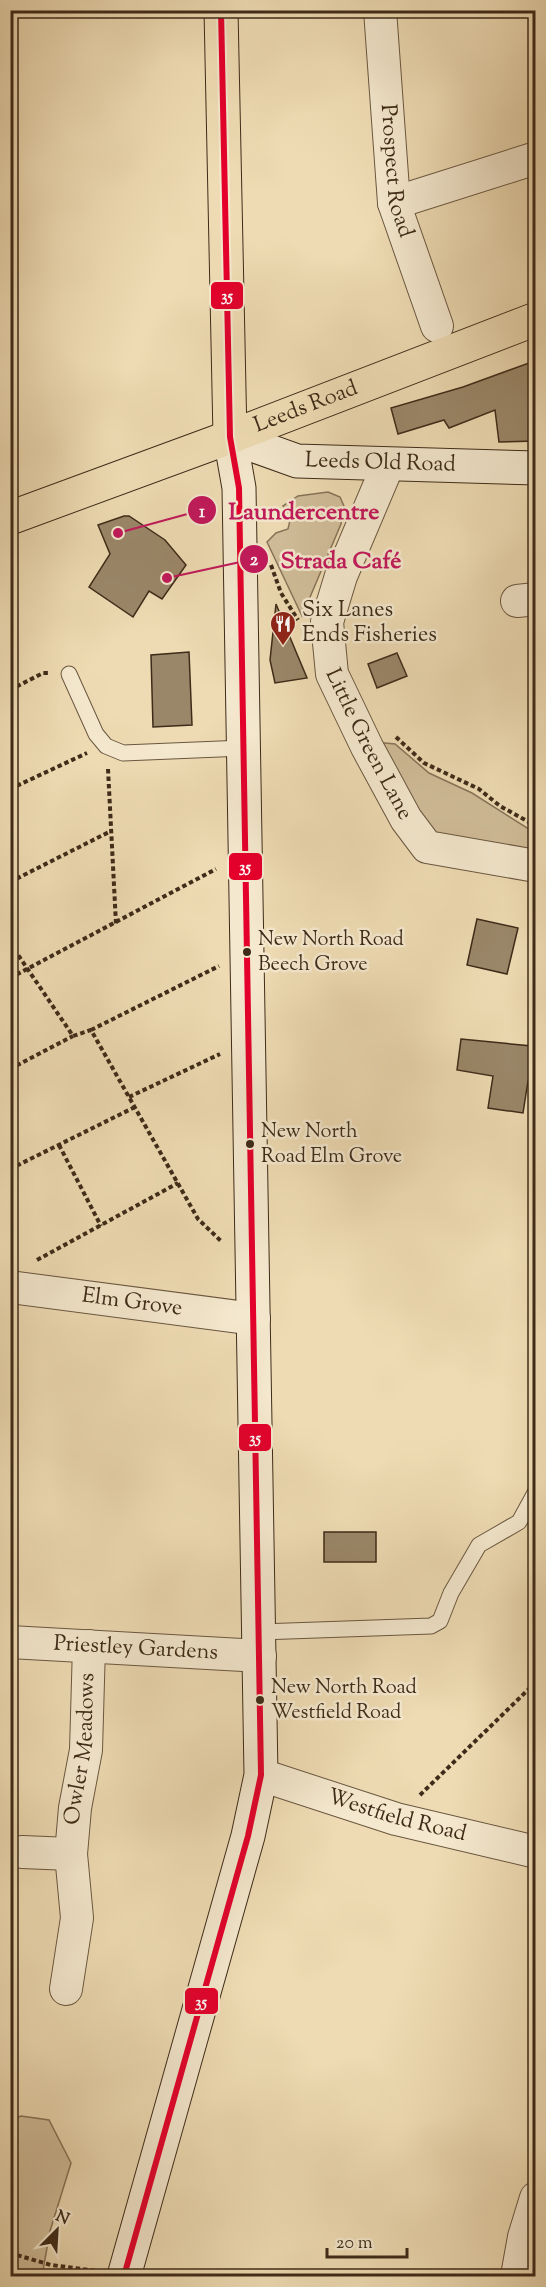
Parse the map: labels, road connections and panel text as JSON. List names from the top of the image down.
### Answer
{
  "streets": {
    "main road": ["Leeds Road", "Leeds Old Road"],
    "street": [
      "Prospect Road",
      "Little Green Lane",
      "Elm Grove",
      "Priestley Gardens",
      "Owler Meadows",
      "Westfield Road"
    ]
  },
  "crossings": [
    ["Leeds Road", "Leeds Old Road"],
    ["Leeds Old Road", "Little Green Lane"],
    ["Priestley Gardens", "Owler Meadows"]
  ],
  "places": {
    "other": [
      "Laundercentre",
      "Strada Café",
      "New North Road Beech Grove",
      "New North Road Elm Grove",
      "New North Road Westfield Road"
    ],
    "restaurant": ["Six Lanes Ends Fisheries"]
  },
  "lines": ["transit line 35"],
  "scale_bar": "20 m",
  "north": "top right"
}
